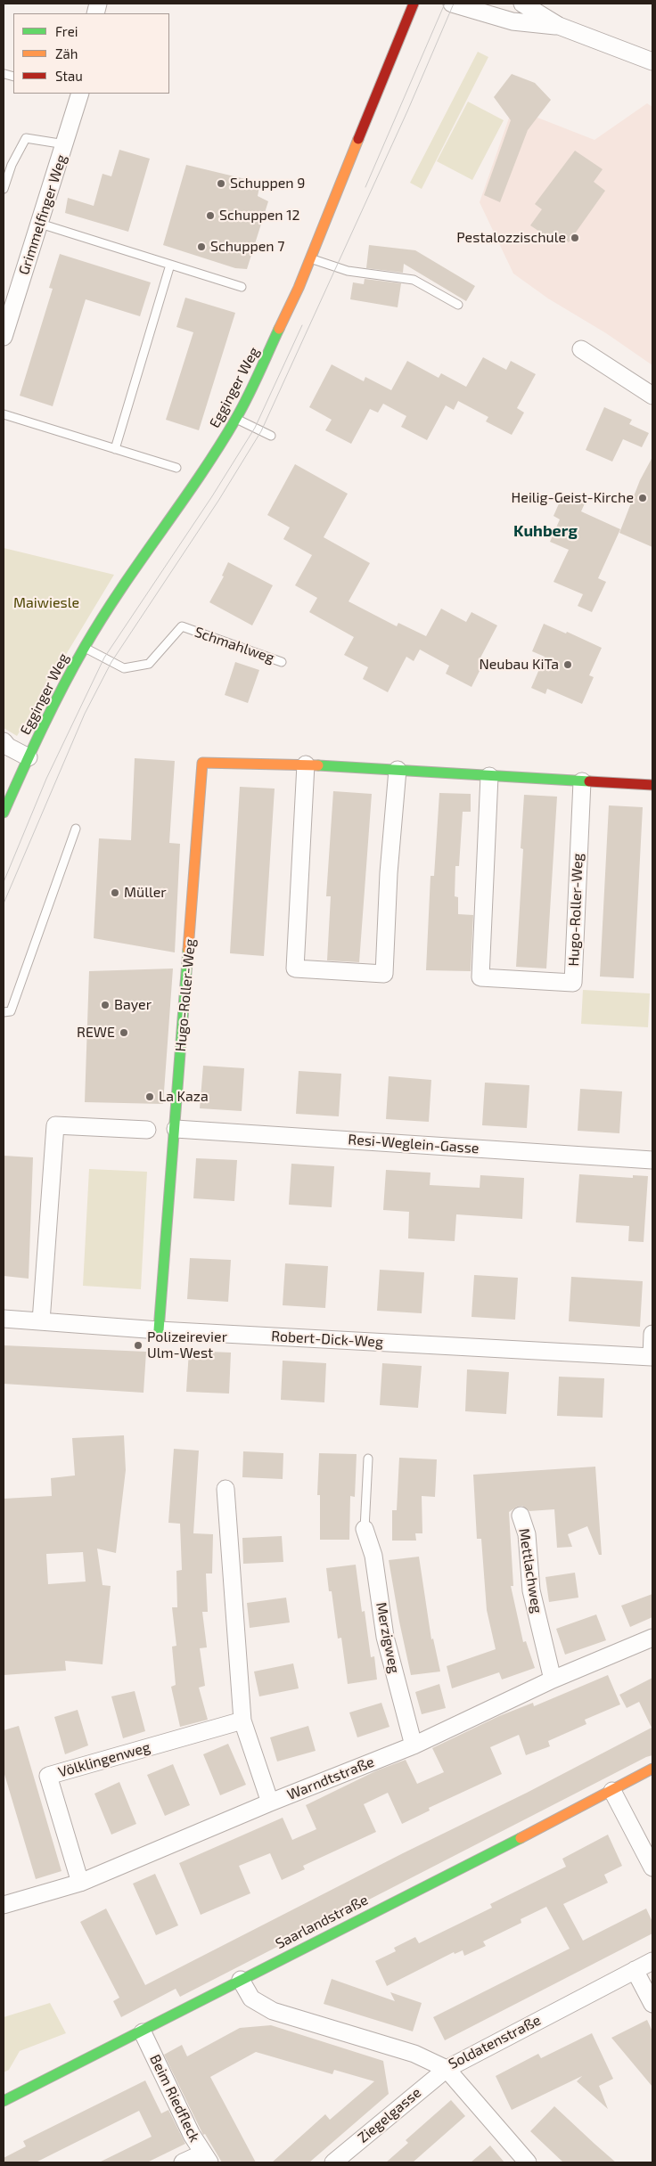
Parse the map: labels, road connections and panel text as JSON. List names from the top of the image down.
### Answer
{
  "streets": {
    "street": [
      "Grimmelfinger Weg",
      "Egginger Weg",
      "Hugo-Roller-Weg",
      "Resi-Weglein-Gasse",
      "Robert-Dick-Weg",
      "Mettlachweg",
      "Merzigweg",
      "Völklingenweg",
      "Warndtstraße",
      "Saarlandstraße",
      "Soldatenstraße",
      "Beim Riedfleck",
      "Ziegelgasse"
    ],
    "lane": ["Schmahlweg"]
  },
  "crossings": [
    ["Egginger Weg", "Schmahlweg"],
    ["Hugo-Roller-Weg", "Resi-Weglein-Gasse"],
    ["Hugo-Roller-Weg", "Robert-Dick-Weg"],
    ["Mettlachweg", "Warndtstraße"],
    ["Merzigweg", "Warndtstraße"],
    ["Völklingenweg", "Warndtstraße"],
    ["Saarlandstraße", "Soldatenstraße"],
    ["Saarlandstraße", "Beim Riedfleck"],
    ["Soldatenstraße", "Ziegelgasse"]
  ],
  "districts": ["Kuhberg"],
  "parks": ["Maiwiesle"],
  "places": [
    "Schuppen 9",
    "Schuppen 12",
    "Pestalozzischule",
    "Schuppen 7",
    "Heilig-Geist-Kirche",
    "Neubau KiTa",
    "Müller",
    "Bayer",
    "REWE",
    "La Kaza",
    "Polizeirevier Ulm-West"
  ],
  "legend": ["Frei", "Zäh", "Stau"]
}
